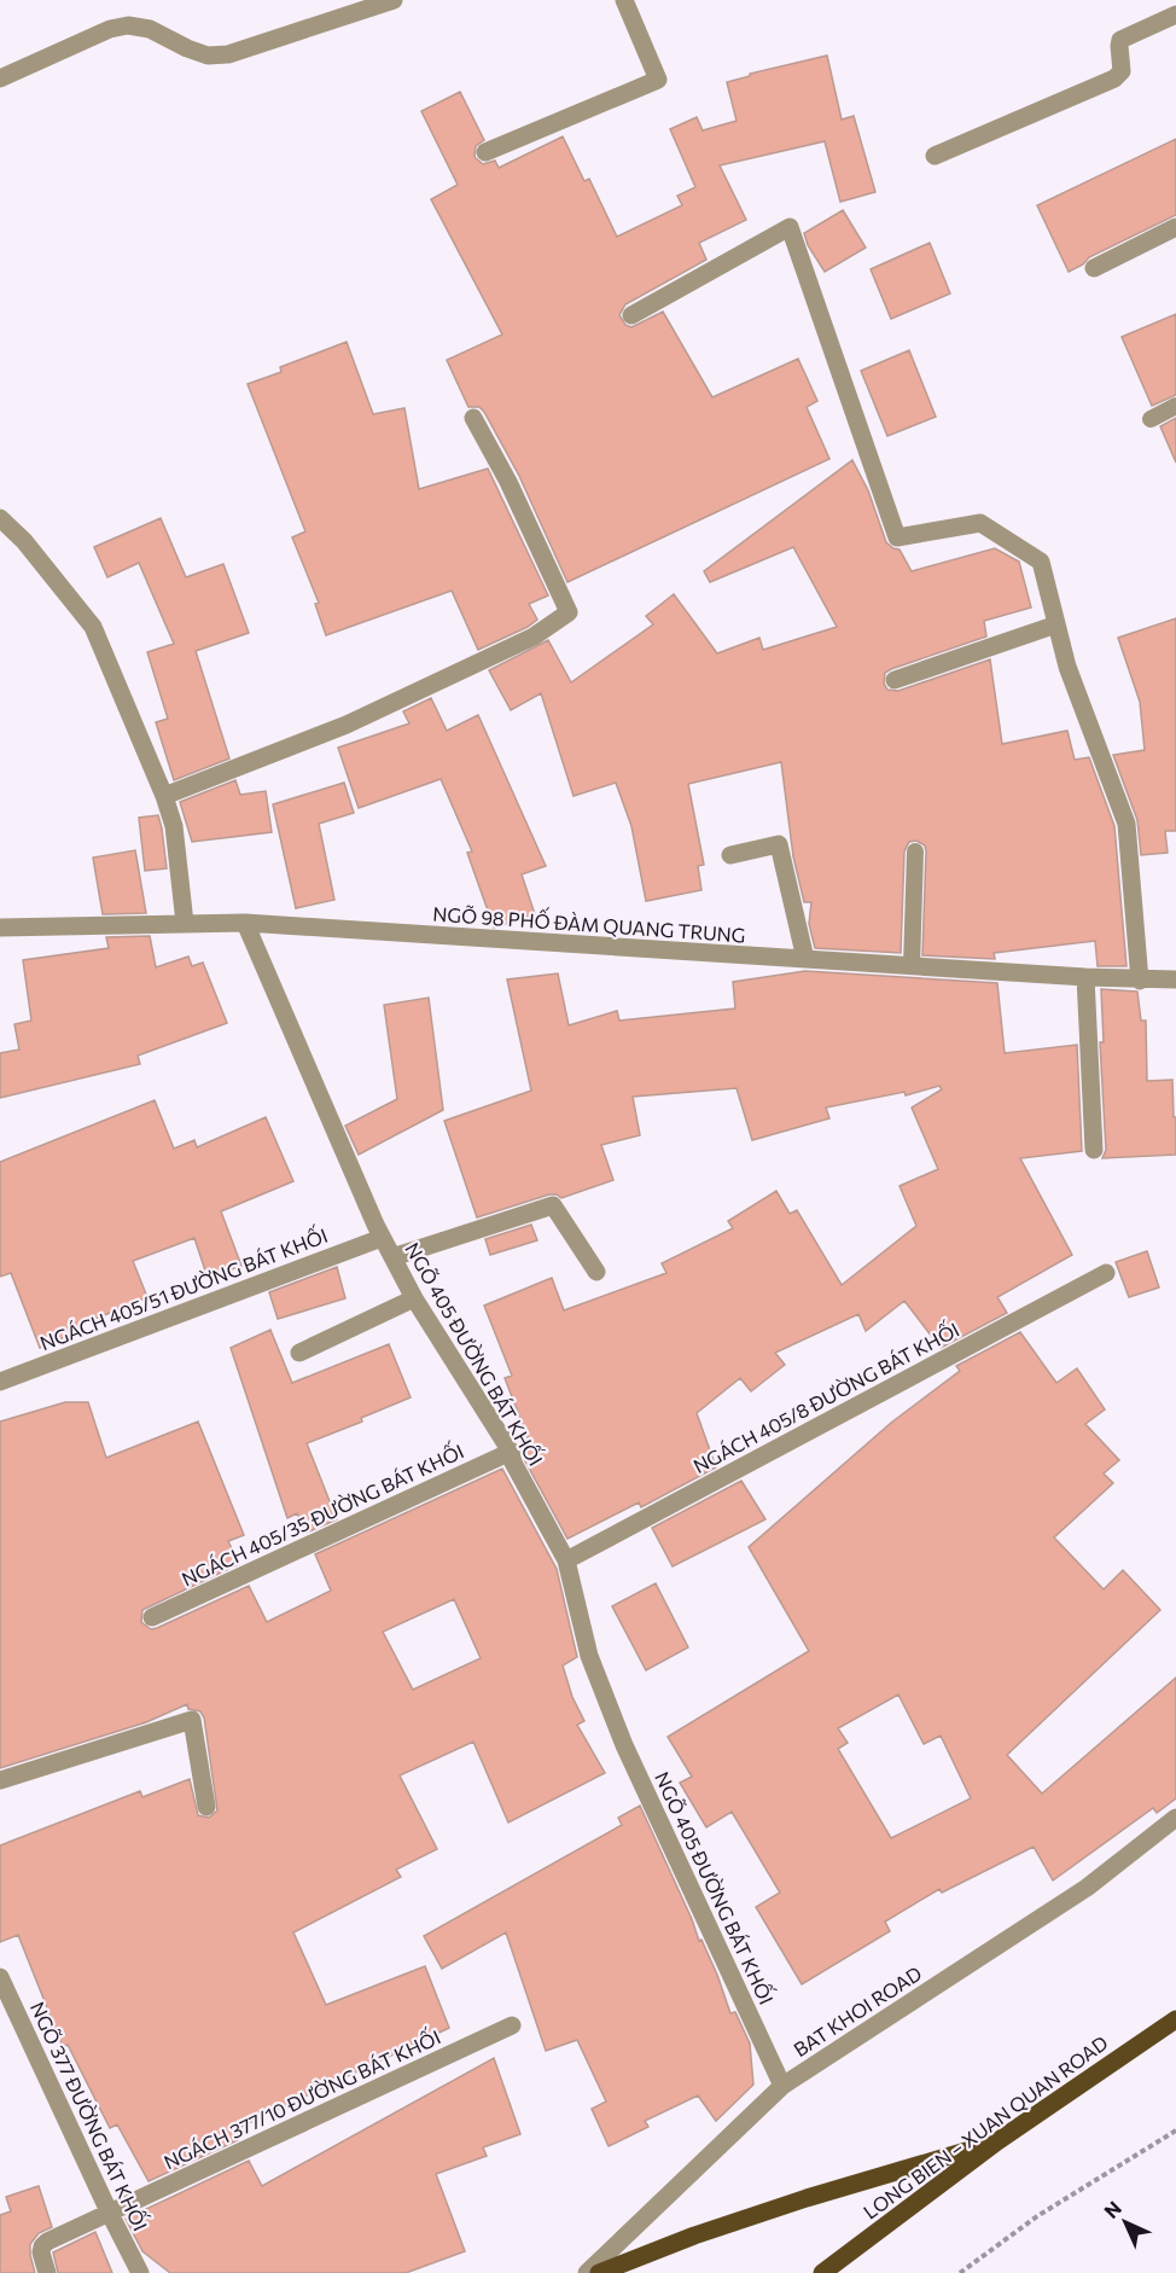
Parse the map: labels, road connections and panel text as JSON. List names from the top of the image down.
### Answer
{
  "streets": {
    "main road": ["LONG BIEN – XUAN QUAN ROAD"],
    "street": [
      "NGÕ 98 PHỐ ĐÀM QUANG TRUNG",
      "NGÁCH 405/51 ĐƯỜNG BÁT KHỐI",
      "NGÕ 405 ĐƯỜNG BÁT KHỐI",
      "NGÁCH 405/8 ĐƯỜNG BÁT KHỐI",
      "NGÁCH 405/35 ĐƯỜNG BÁT KHỐI",
      "BAT KHOI ROAD",
      "NGÁCH 377/10 ĐƯỜNG BÁT KHỐI",
      "NGÕ 377 ĐƯỜNG BÁT KHỐI"
    ]
  },
  "crossings": [
    ["NGÕ 98 PHỐ ĐÀM QUANG TRUNG", "NGÕ 405 ĐƯỜNG BÁT KHỐI"],
    ["NGÁCH 405/51 ĐƯỜNG BÁT KHỐI", "NGÕ 405 ĐƯỜNG BÁT KHỐI"],
    ["NGÕ 405 ĐƯỜNG BÁT KHỐI", "NGÁCH 405/8 ĐƯỜNG BÁT KHỐI"],
    ["NGÕ 405 ĐƯỜNG BÁT KHỐI", "NGÁCH 405/35 ĐƯỜNG BÁT KHỐI"],
    ["NGÕ 405 ĐƯỜNG BÁT KHỐI", "BAT KHOI ROAD"],
    ["NGÁCH 377/10 ĐƯỜNG BÁT KHỐI", "NGÕ 377 ĐƯỜNG BÁT KHỐI"]
  ],
  "north": "top left"
}
